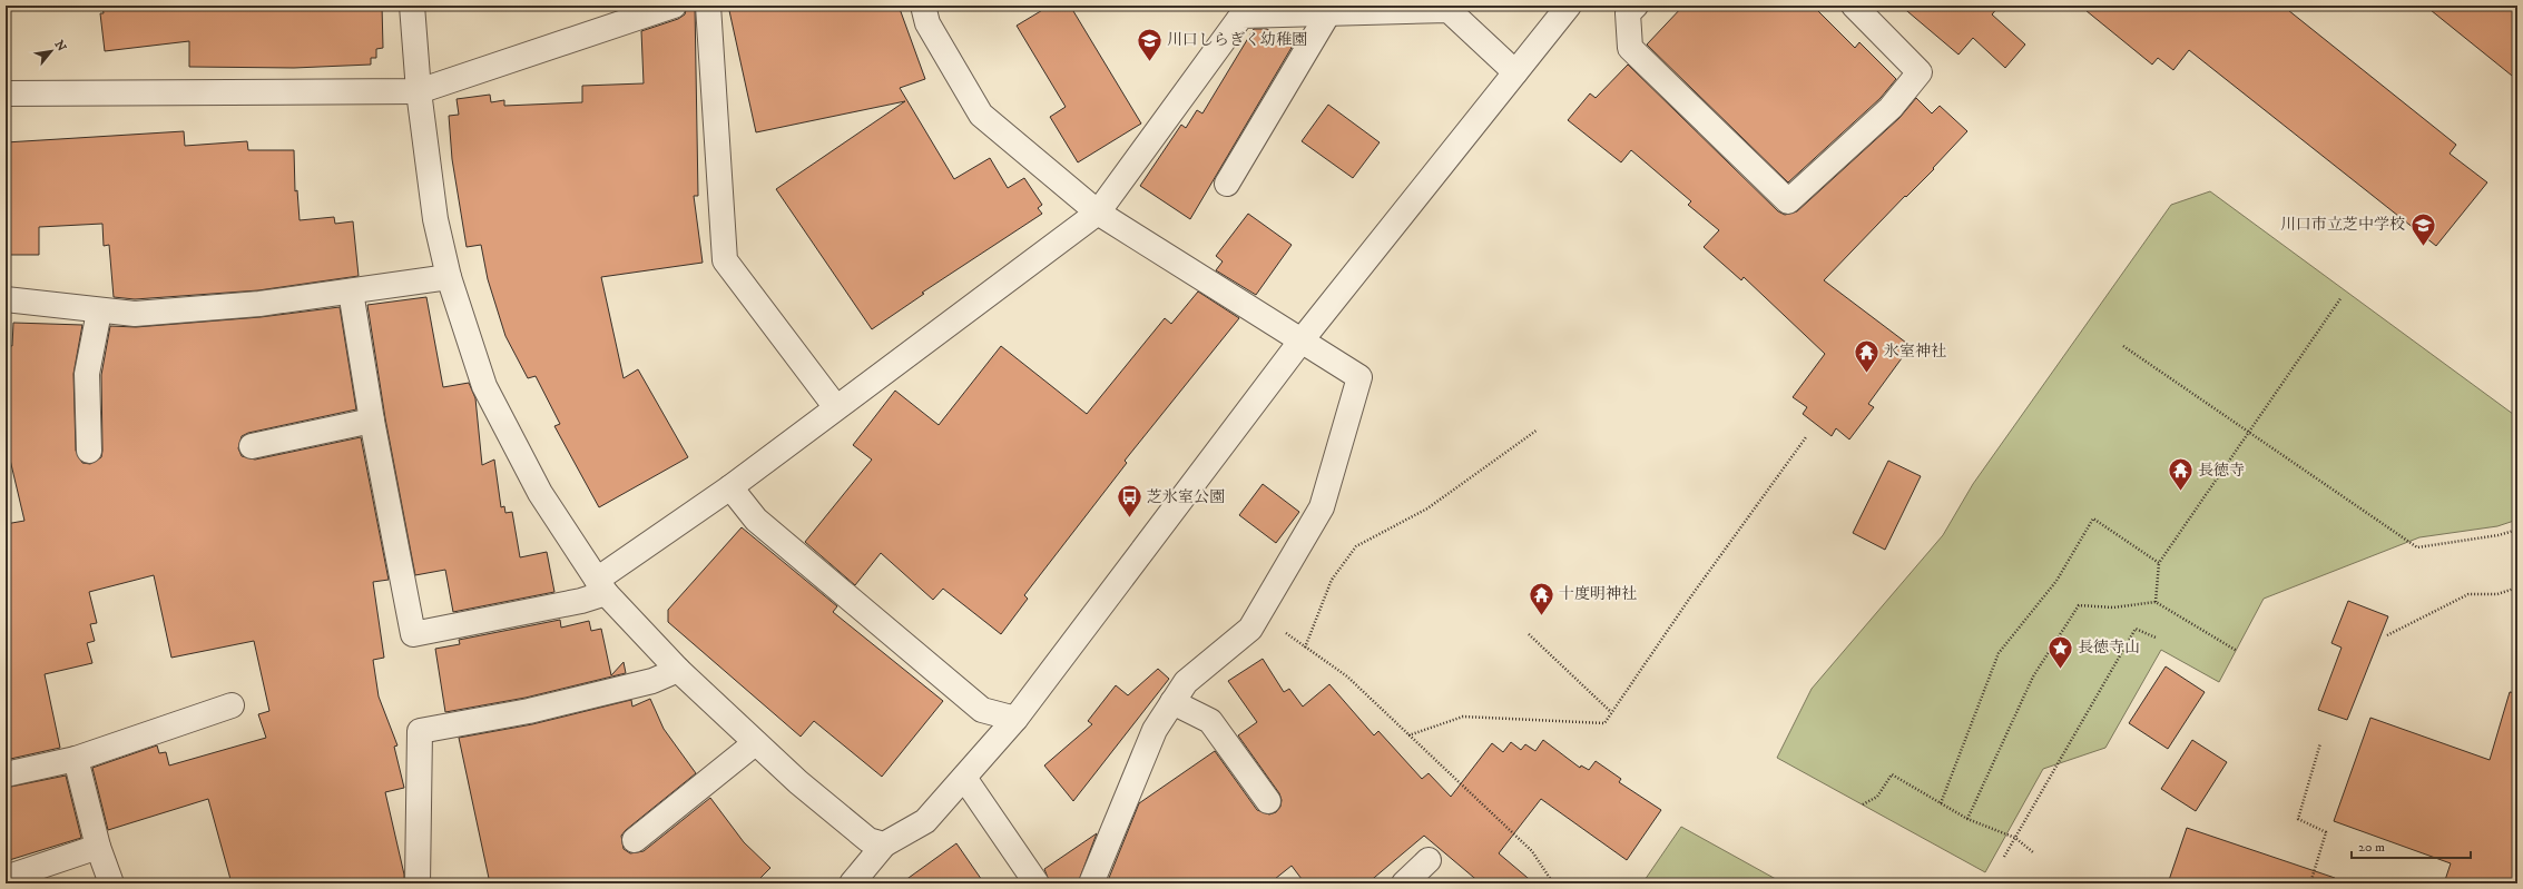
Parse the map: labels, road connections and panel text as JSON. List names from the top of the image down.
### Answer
{
  "places": {
    "school or university": ["川口しらぎく幼稚園", "川口市立芝中学校"],
    "temple": ["氷室神社", "長徳寺", "十度明神社"],
    "bus stop": ["芝氷室公園"],
    "place": ["長徳寺山"]
  },
  "scale_bar": "20 m",
  "north": "top right"
}
